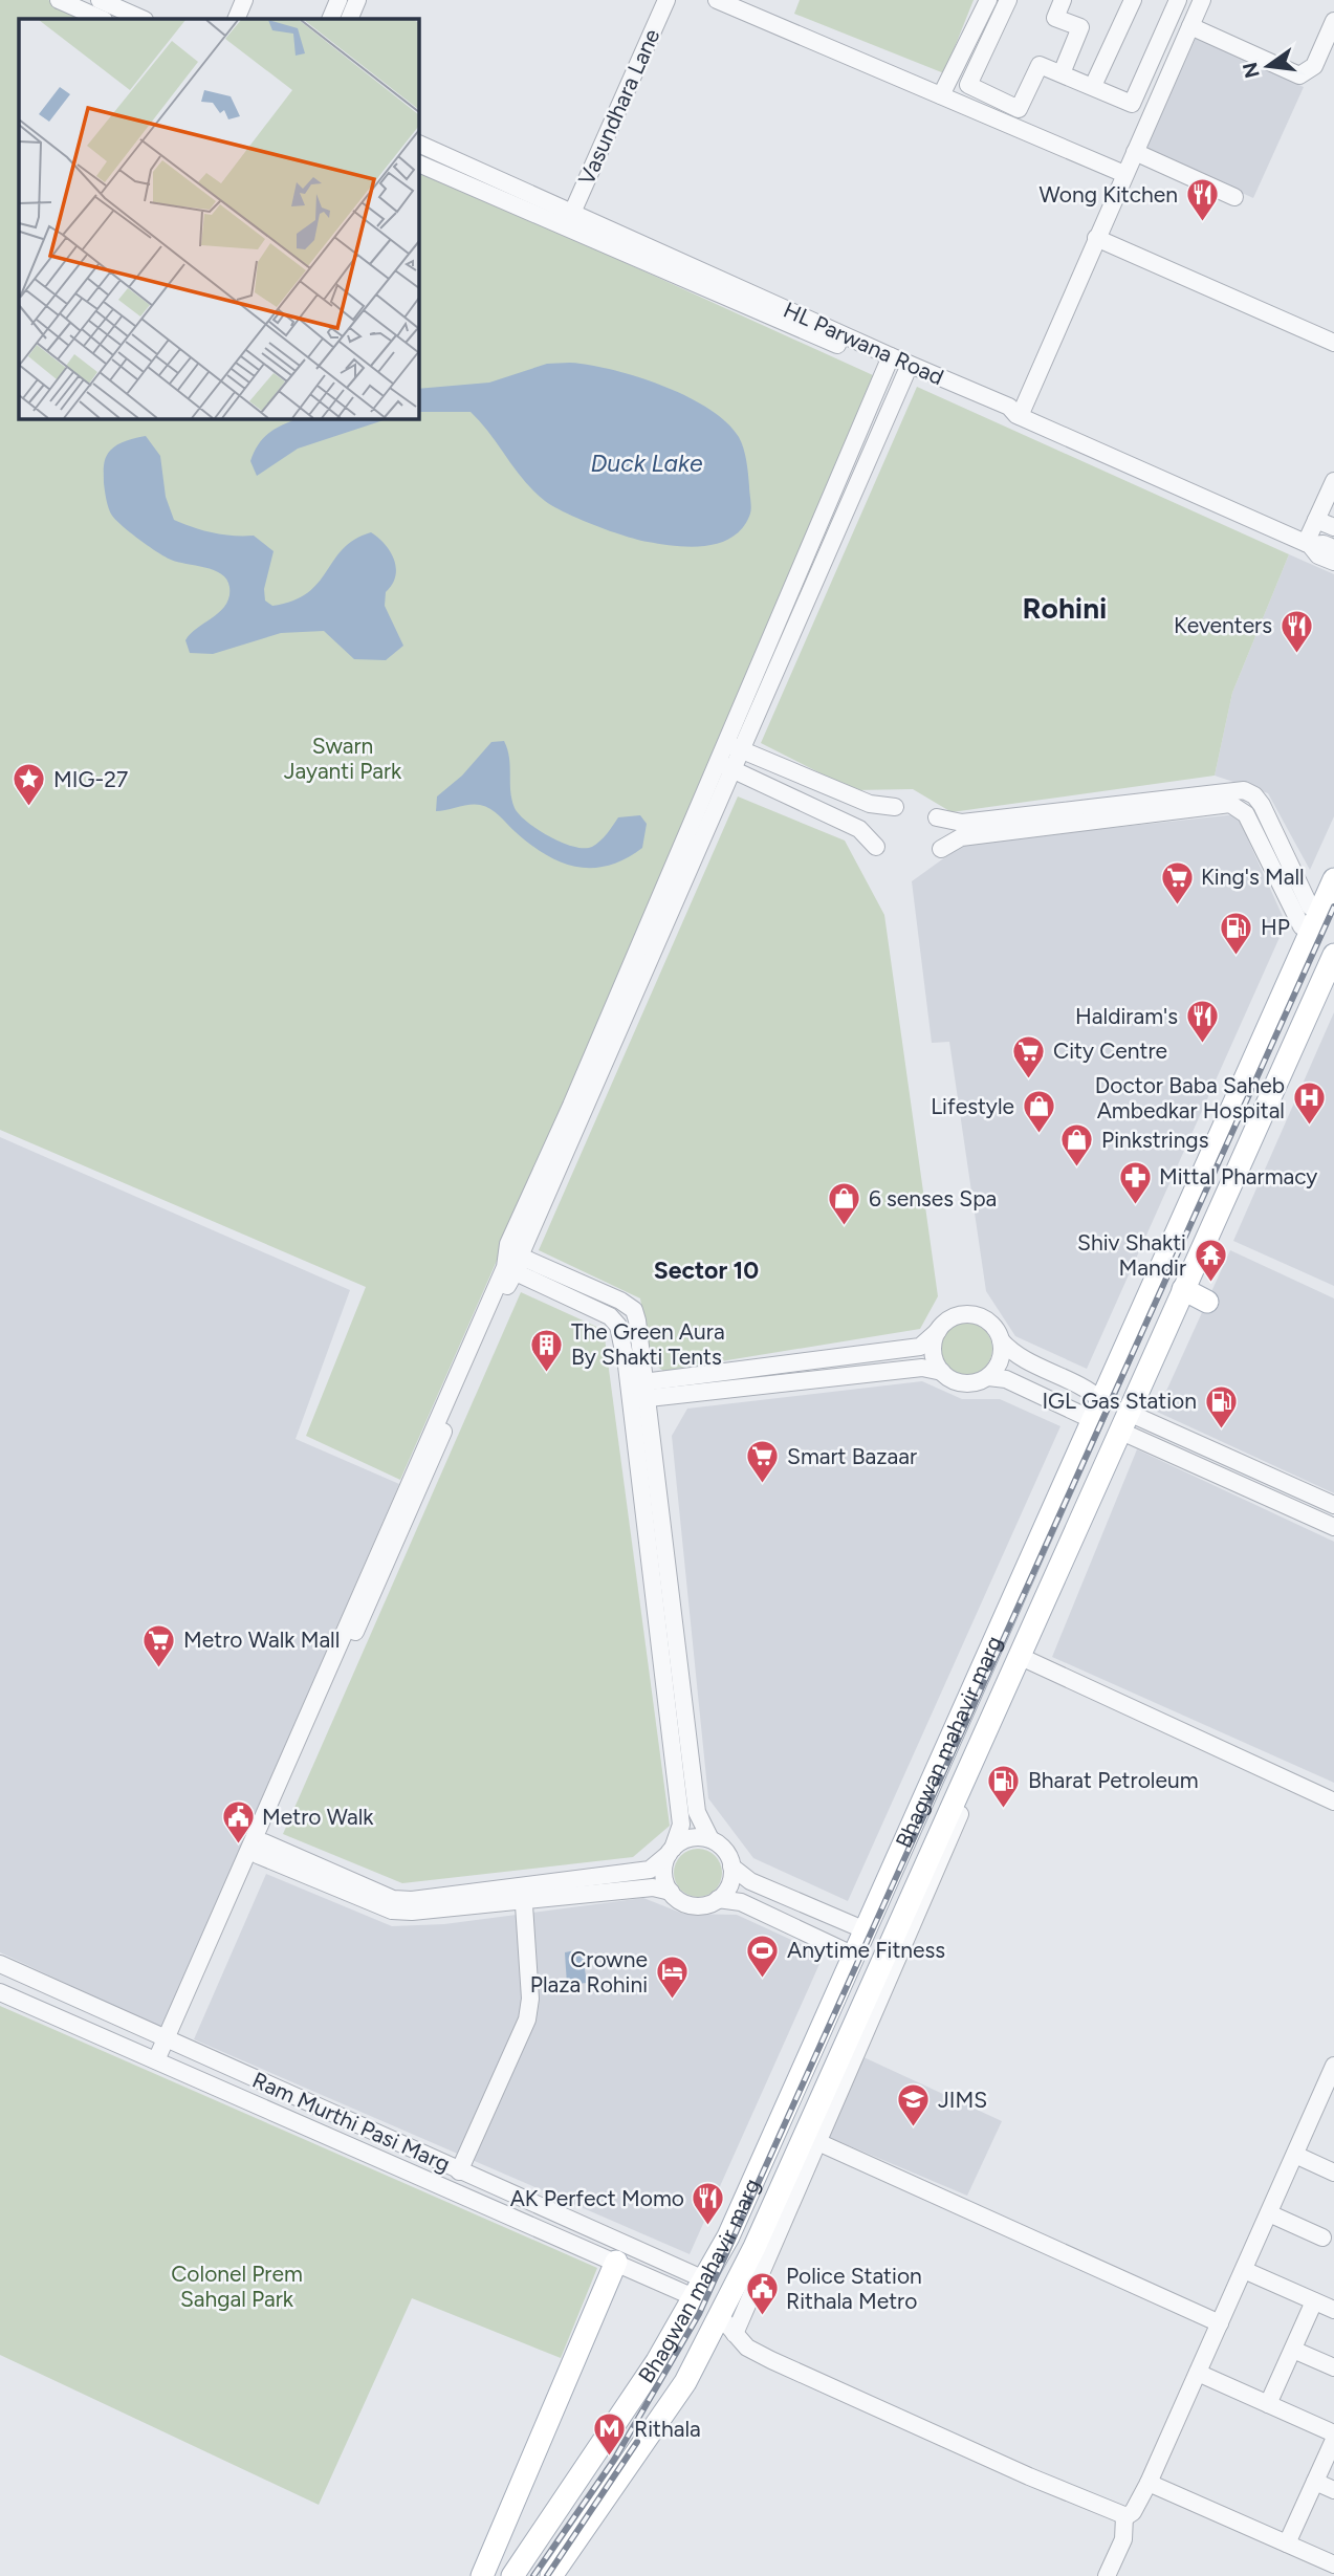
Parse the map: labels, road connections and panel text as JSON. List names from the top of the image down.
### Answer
{
  "streets": {
    "main road": ["Bhagwan mahavir marg"],
    "street": ["Vasundhara Lane", "HL Parwana Road", "Ram Murthi Pasi Marg"]
  },
  "crossings": [
    ["Vasundhara Lane", "HL Parwana Road"],
    ["Bhagwan mahavir marg", "Ram Murthi Pasi Marg"]
  ],
  "districts": ["Rohini", "Sector 10"],
  "water": ["Duck Lake"],
  "parks": ["Swarn Jayanti Park", "Colonel Prem Sahgal Park"],
  "places": {
    "restaurant": [
      "Wong Kitchen",
      "Keventers",
      "Haldiram's",
      "AK Perfect Momo"
    ],
    "place": ["MIG-27"],
    "supermarket": [
      "King's Mall",
      "City Centre",
      "Smart Bazaar",
      "Metro Walk Mall"
    ],
    "fuel station": ["HP", "IGL Gas Station", "Bharat Petroleum"],
    "hospital": ["Doctor Baba Saheb Ambedkar Hospital"],
    "shop": ["Lifestyle", "Pinkstrings", "6 senses Spa"],
    "pharmacy": ["Mittal Pharmacy"],
    "temple": ["Shiv Shakti Mandir"],
    "building": ["The Green Aura By Shakti Tents"],
    "public building": ["Metro Walk", "Police Station Rithala Metro"],
    "sports": ["Anytime Fitness"],
    "hotel": ["Crowne Plaza Rohini"],
    "school or university": ["JIMS"],
    "metro station": ["Rithala"]
  },
  "north": "left"
}
